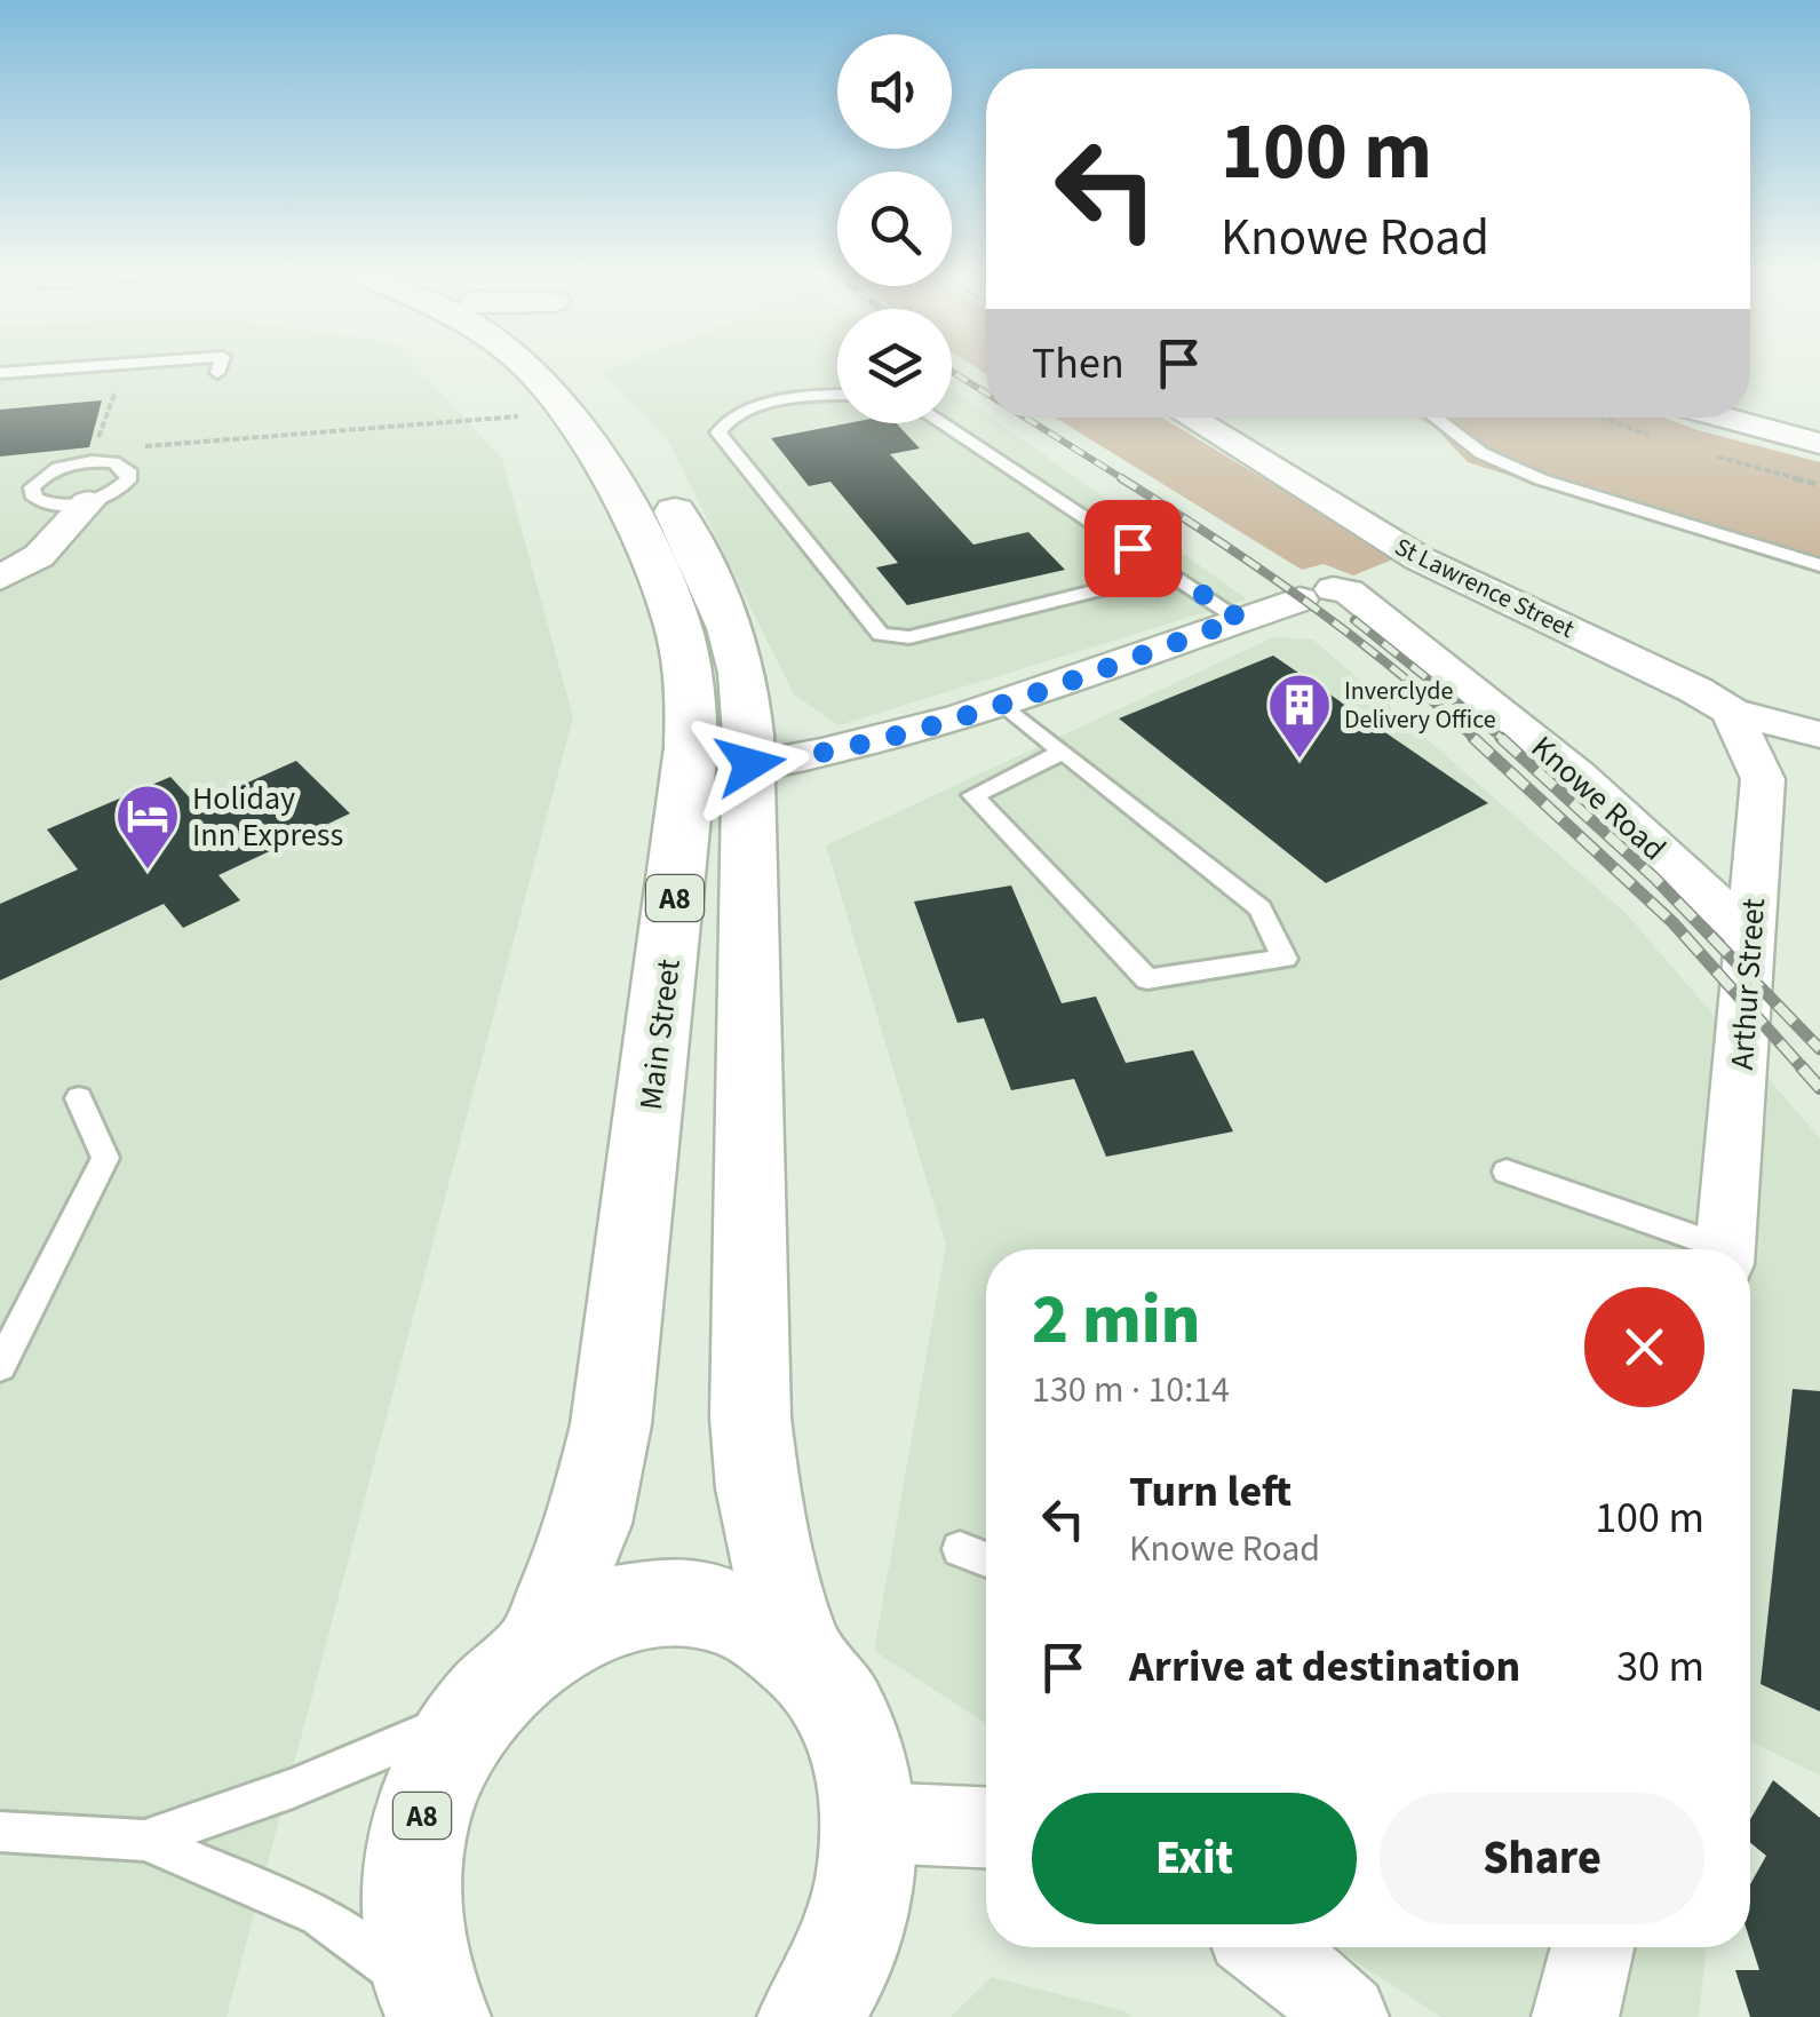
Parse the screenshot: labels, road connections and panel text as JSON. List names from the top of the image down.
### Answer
{
  "streets": {
    "highway": ["A8", "Main Street"],
    "street": ["St Lawrence Street", "Knowe Road", "Arthur Street"]
  },
  "crossings": [
    ["St Lawrence Street", "Arthur Street"],
    ["Knowe Road", "A8"],
    ["Knowe Road", "Arthur Street"],
    ["A8", "Main Street"]
  ],
  "places": {
    "building": ["Inverclyde Delivery Office"],
    "hotel": ["Holiday Inn Express"]
  },
  "page": {
    "turn": ["100 m", "Knowe Road"],
    "then": "Then",
    "heading": ["2 min", "130 m · 10:14"],
    "list": [
      {
        "name": "Turn left",
        "note": "Knowe Road",
        "value": "100 m"
      },
      {
        "name": "Arrive at destination",
        "value": "30 m"
      }
    ],
    "buttons": ["Exit", "Share"]
  }
}
